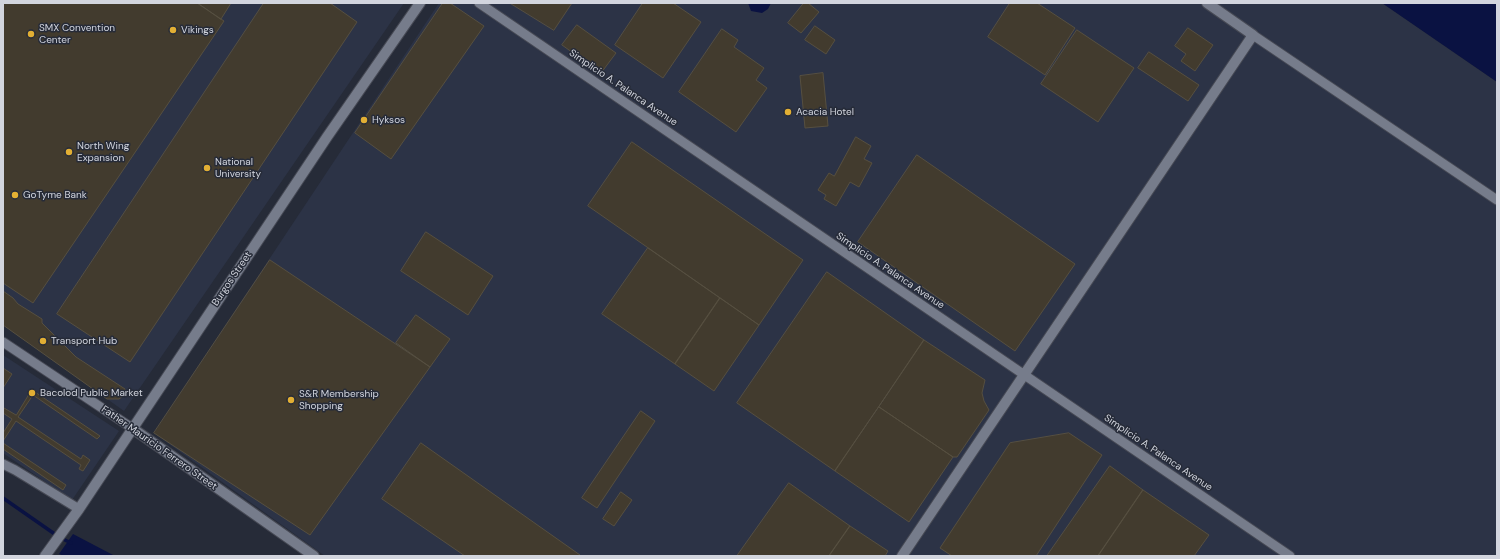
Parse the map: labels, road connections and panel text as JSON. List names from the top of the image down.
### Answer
{
  "streets": {
    "street": ["Simplicio A. Palanca Avenue", "Burgos Street", "Father Mauricio Ferrero Street"]
  },
  "crossings": [
    ["Burgos Street", "Father Mauricio Ferrero Street"]
  ],
  "places": [
    "Vikings",
    "SMX Convention Center",
    "Acacia Hotel",
    "Hyksos",
    "North Wing Expansion",
    "National University",
    "GoTyme Bank",
    "Transport Hub",
    "Bacolod Public Market",
    "S&R Membership Shopping"
  ]
}
